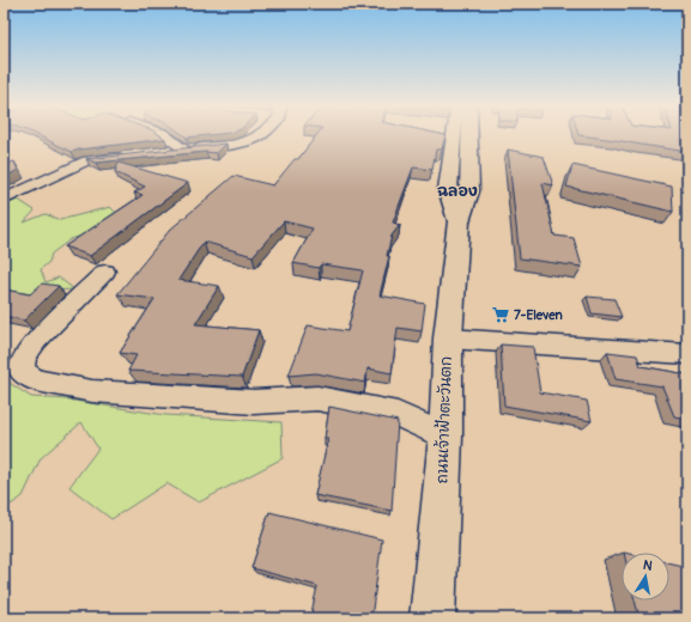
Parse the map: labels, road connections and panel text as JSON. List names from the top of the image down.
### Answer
{
  "streets": {
    "main road": ["ถนนเจ้าฟ้าตะวันตก"]
  },
  "districts": ["ฉลอง"],
  "places": {
    "supermarket": ["7-Eleven"]
  },
  "north": "top"
}
